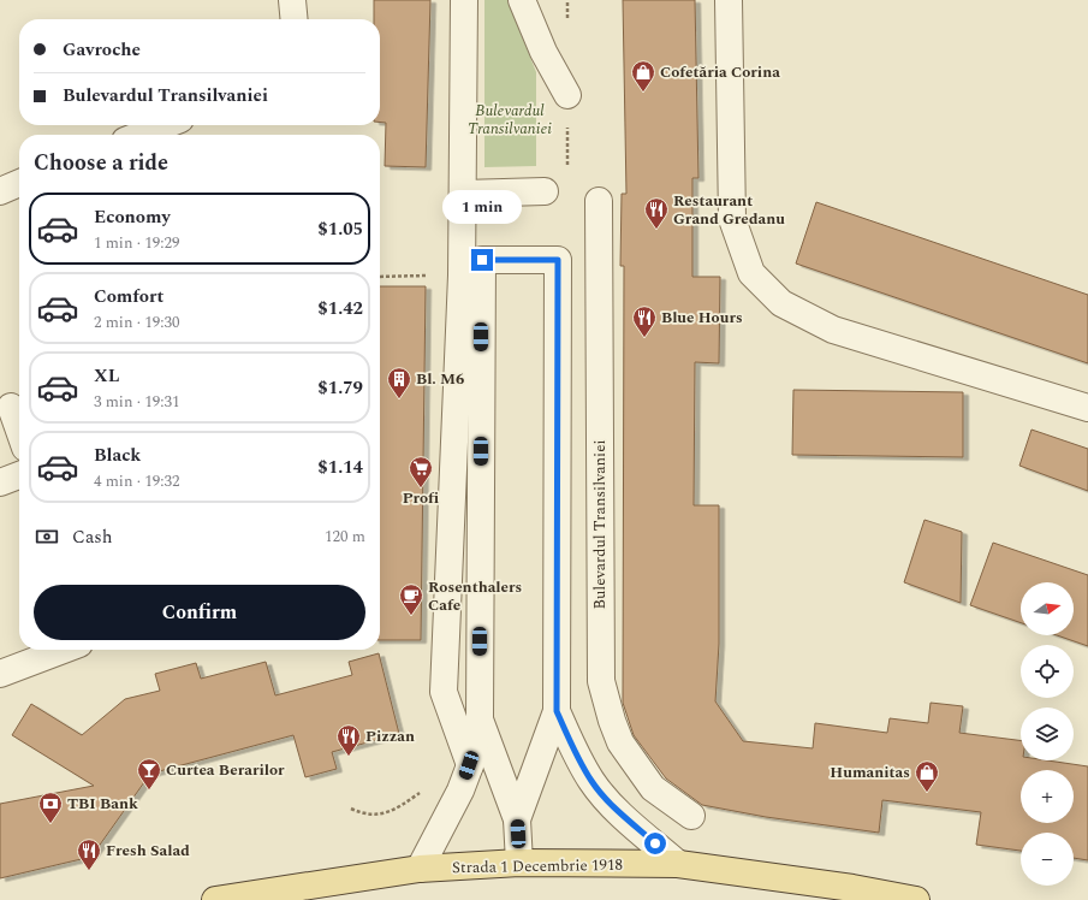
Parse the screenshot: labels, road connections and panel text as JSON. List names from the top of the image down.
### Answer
{
  "streets": {
    "main road": ["Strada 1 Decembrie 1918"],
    "street": ["Bulevardul Transilvaniei"]
  },
  "parks": ["Bulevardul Transilvaniei"],
  "places": {
    "shop": ["Cofetăria Corina", "Humanitas"],
    "restaurant": [
      "Restaurant Grand Gredanu",
      "Blue Hours",
      "Pizzan",
      "Fresh Salad"
    ],
    "building": ["Bl. M6"],
    "supermarket": ["Profi"],
    "cafe": ["Rosenthalers Cafe"],
    "bar": ["Curtea Berarilor"],
    "bank": ["TBI Bank"]
  },
  "north": "right",
  "page": {
    "banner": ["Gavroche", "Bulevardul Transilvaniei"],
    "heading": "Choose a ride",
    "bubble": "1 min",
    "list": [
      {
        "name": "Economy",
        "note": "1 min · 19:29",
        "value": "$1.05"
      },
      {
        "name": "Comfort",
        "note": "2 min · 19:30",
        "value": "$1.42"
      },
      {
        "name": "XL",
        "note": "3 min · 19:31",
        "value": "$1.79"
      },
      {
        "name": "Black",
        "note": "4 min · 19:32",
        "value": "$1.14"
      }
    ],
    "pay": ["Cash", "120 m"],
    "buttons": "Confirm",
    "map_buttons": ["+", "−"]
  }
}
